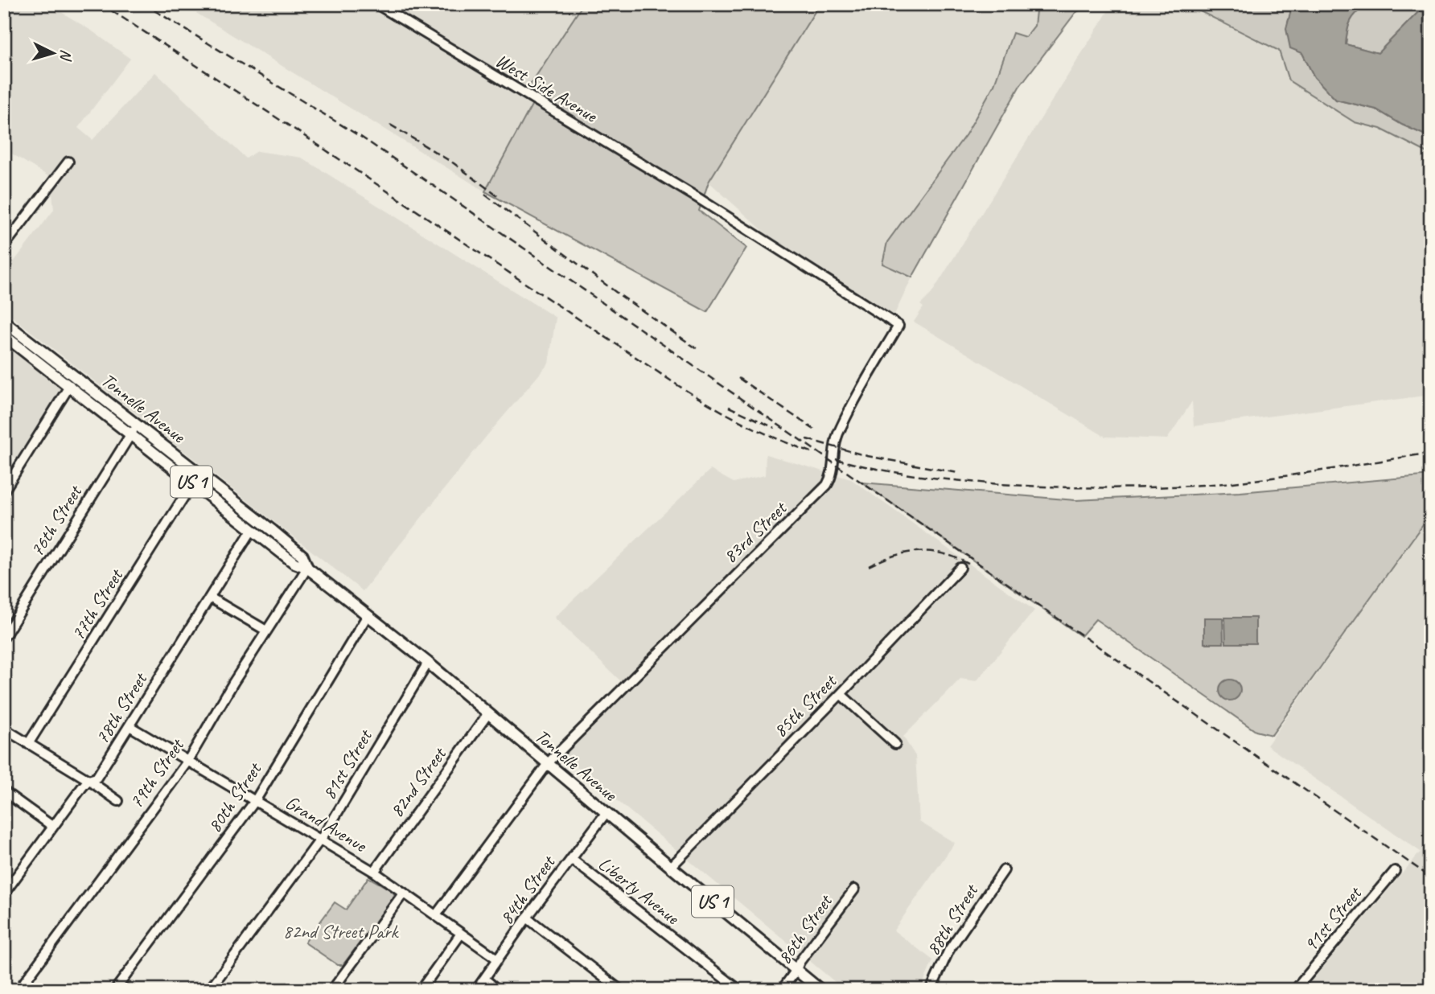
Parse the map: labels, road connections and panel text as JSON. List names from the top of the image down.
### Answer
{
  "streets": {
    "main road": ["Tonnelle Avenue", "US 1"],
    "street": [
      "West Side Avenue",
      "76th Street",
      "83rd Street",
      "77th Street",
      "85th Street",
      "78th Street",
      "81st Street",
      "79th Street",
      "82nd Street",
      "80th Street",
      "Grand Avenue",
      "84th Street",
      "Liberty Avenue",
      "91st Street",
      "88th Street",
      "86th Street"
    ]
  },
  "crossings": [
    ["West Side Avenue", "83rd Street"],
    ["Tonnelle Avenue", "76th Street"],
    ["Tonnelle Avenue", "83rd Street"],
    ["Tonnelle Avenue", "77th Street"],
    ["Tonnelle Avenue", "85th Street"],
    ["Tonnelle Avenue", "78th Street"],
    ["Tonnelle Avenue", "81st Street"],
    ["Tonnelle Avenue", "79th Street"],
    ["Tonnelle Avenue", "82nd Street"],
    ["Tonnelle Avenue", "80th Street"],
    ["Tonnelle Avenue", "84th Street"],
    ["Tonnelle Avenue", "86th Street"],
    ["83rd Street", "Grand Avenue"],
    ["78th Street", "Grand Avenue"],
    ["81st Street", "Grand Avenue"],
    ["79th Street", "Grand Avenue"],
    ["82nd Street", "Grand Avenue"],
    ["80th Street", "Grand Avenue"],
    ["Grand Avenue", "84th Street"],
    ["84th Street", "Liberty Avenue"]
  ],
  "parks": ["82nd Street Park"],
  "north": "right"
}
